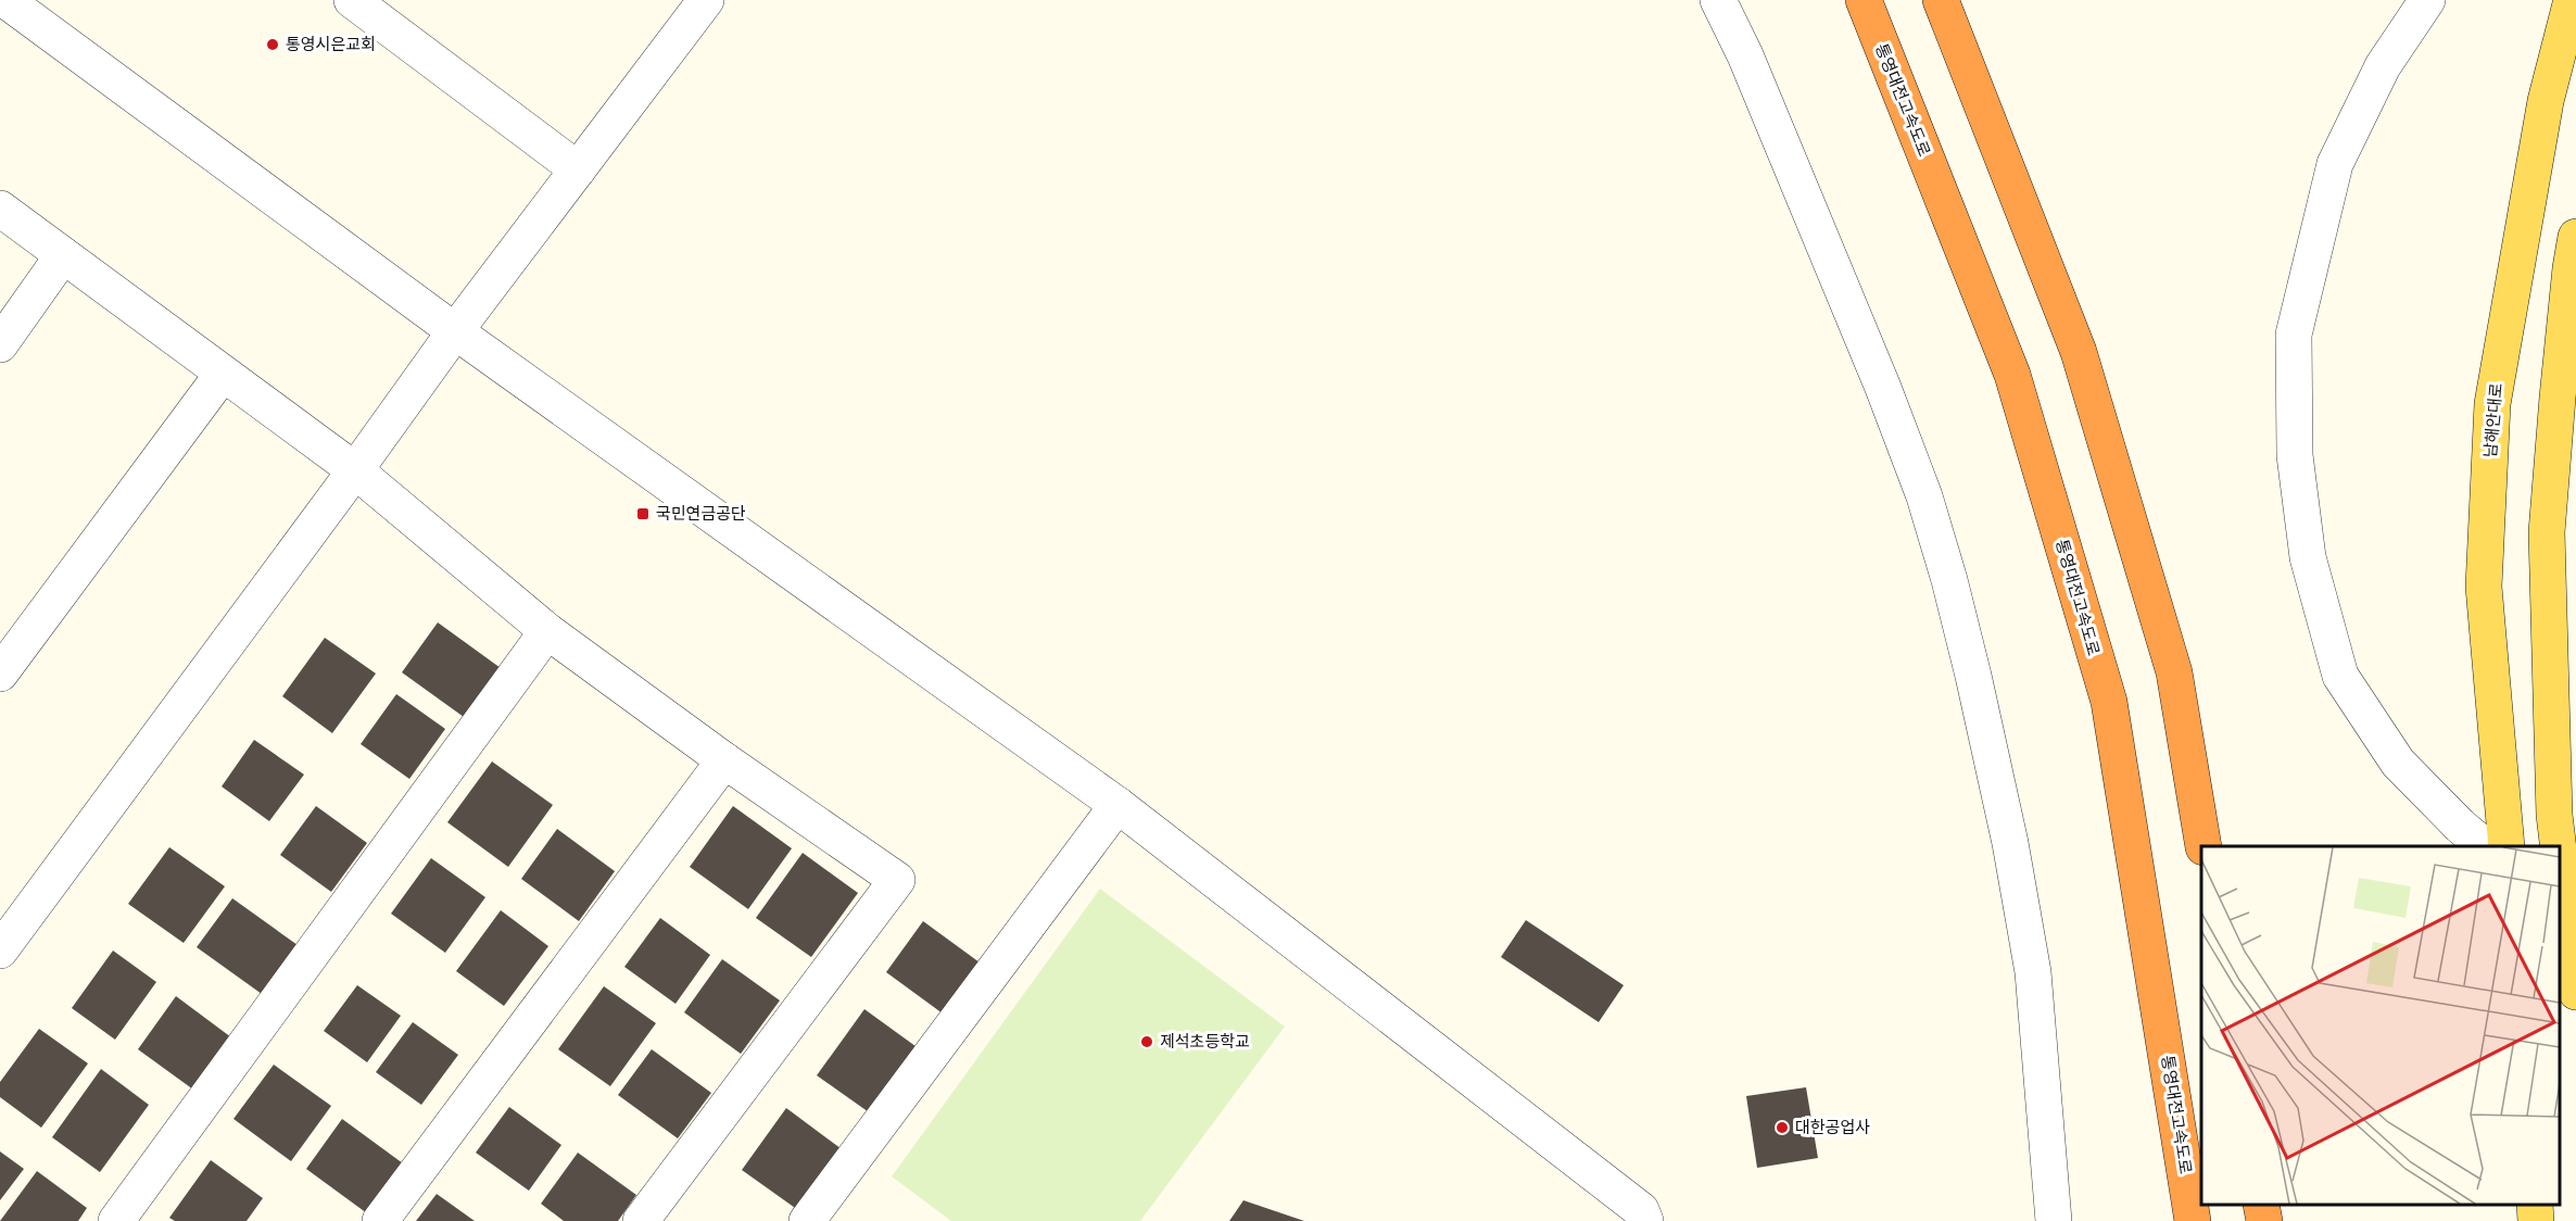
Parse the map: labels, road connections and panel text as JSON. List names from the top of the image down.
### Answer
{
  "streets": {
    "highway": ["통영대전고속도로"],
    "main road": ["남해안대로"]
  },
  "places": {
    "other": ["통영시은교회", "제석초등학교", "대한공업사"],
    "transit": ["국민연금공단"]
  }
}
